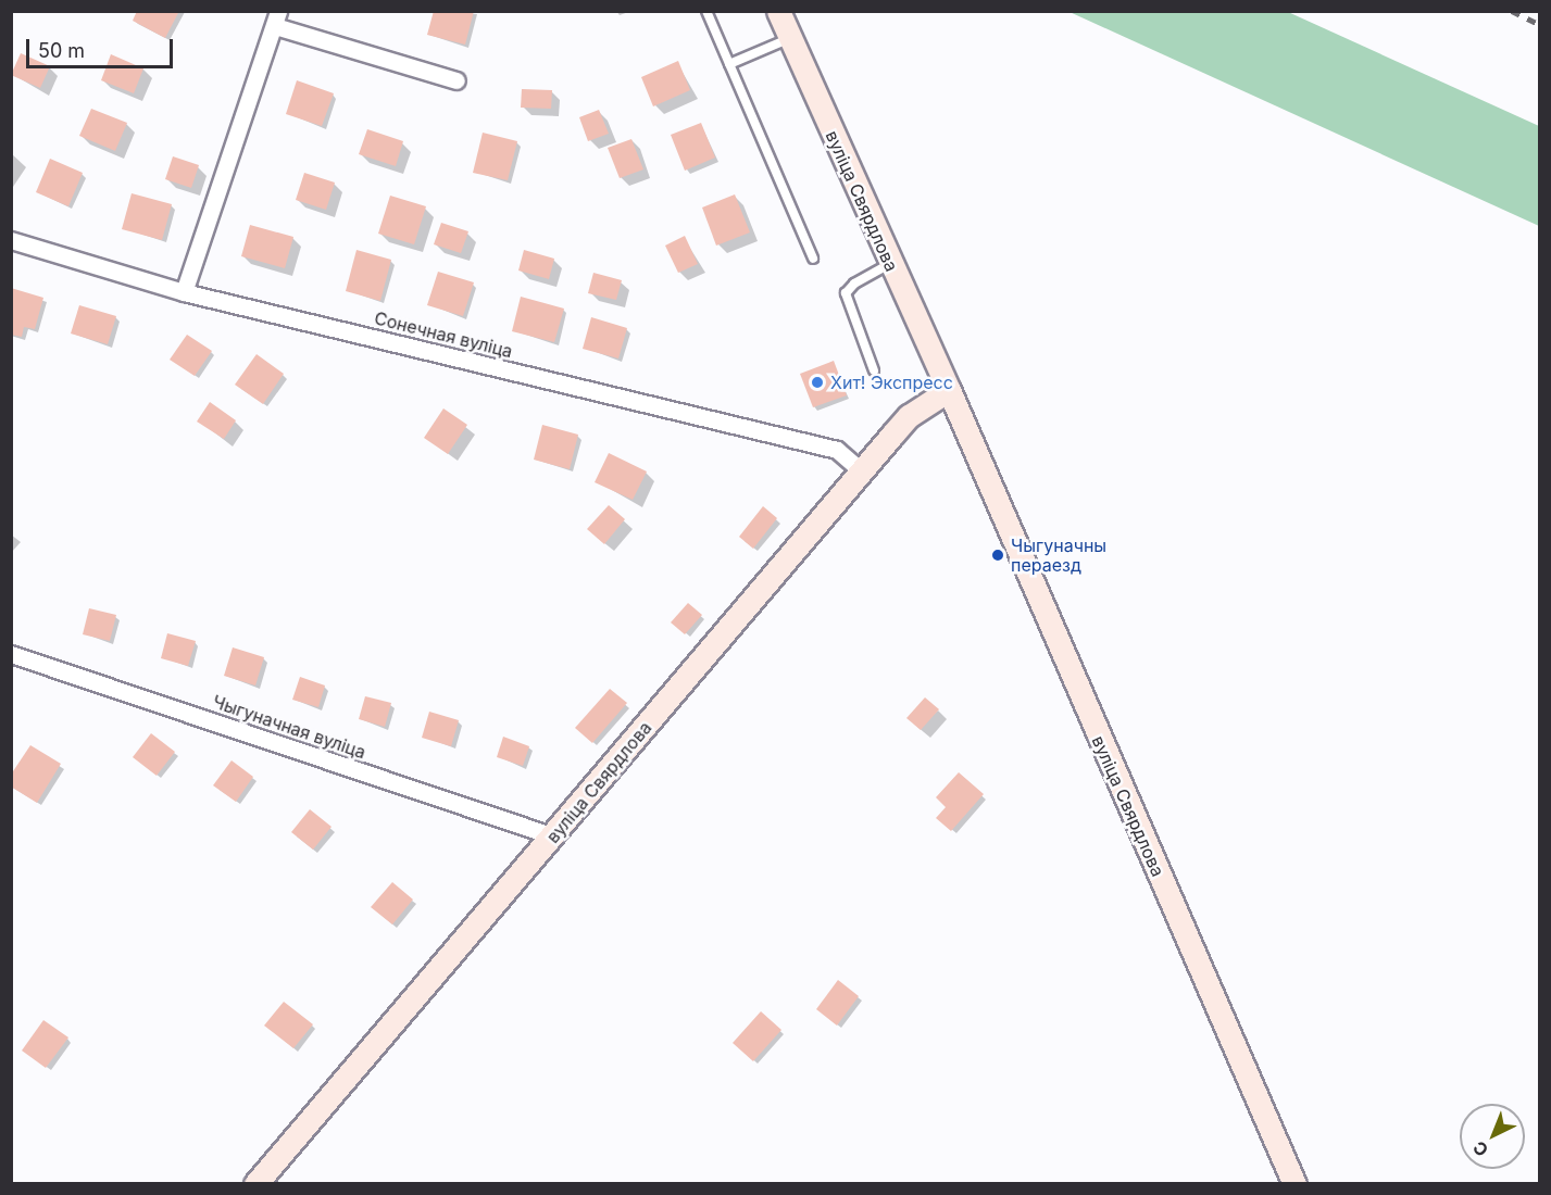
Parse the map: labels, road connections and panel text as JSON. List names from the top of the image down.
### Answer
{
  "streets": {
    "street": ["вуліца Свярдлова", "Сонечная вуліца", "Чыгуначная вуліца"]
  },
  "crossings": [
    ["вуліца Свярдлова", "Сонечная вуліца"],
    ["вуліца Свярдлова", "Чыгуначная вуліца"]
  ],
  "places": ["Хит! Экспресс", "Чыгуначны пераезд"],
  "scale_bar": "50 m",
  "north": "bottom left"
}
